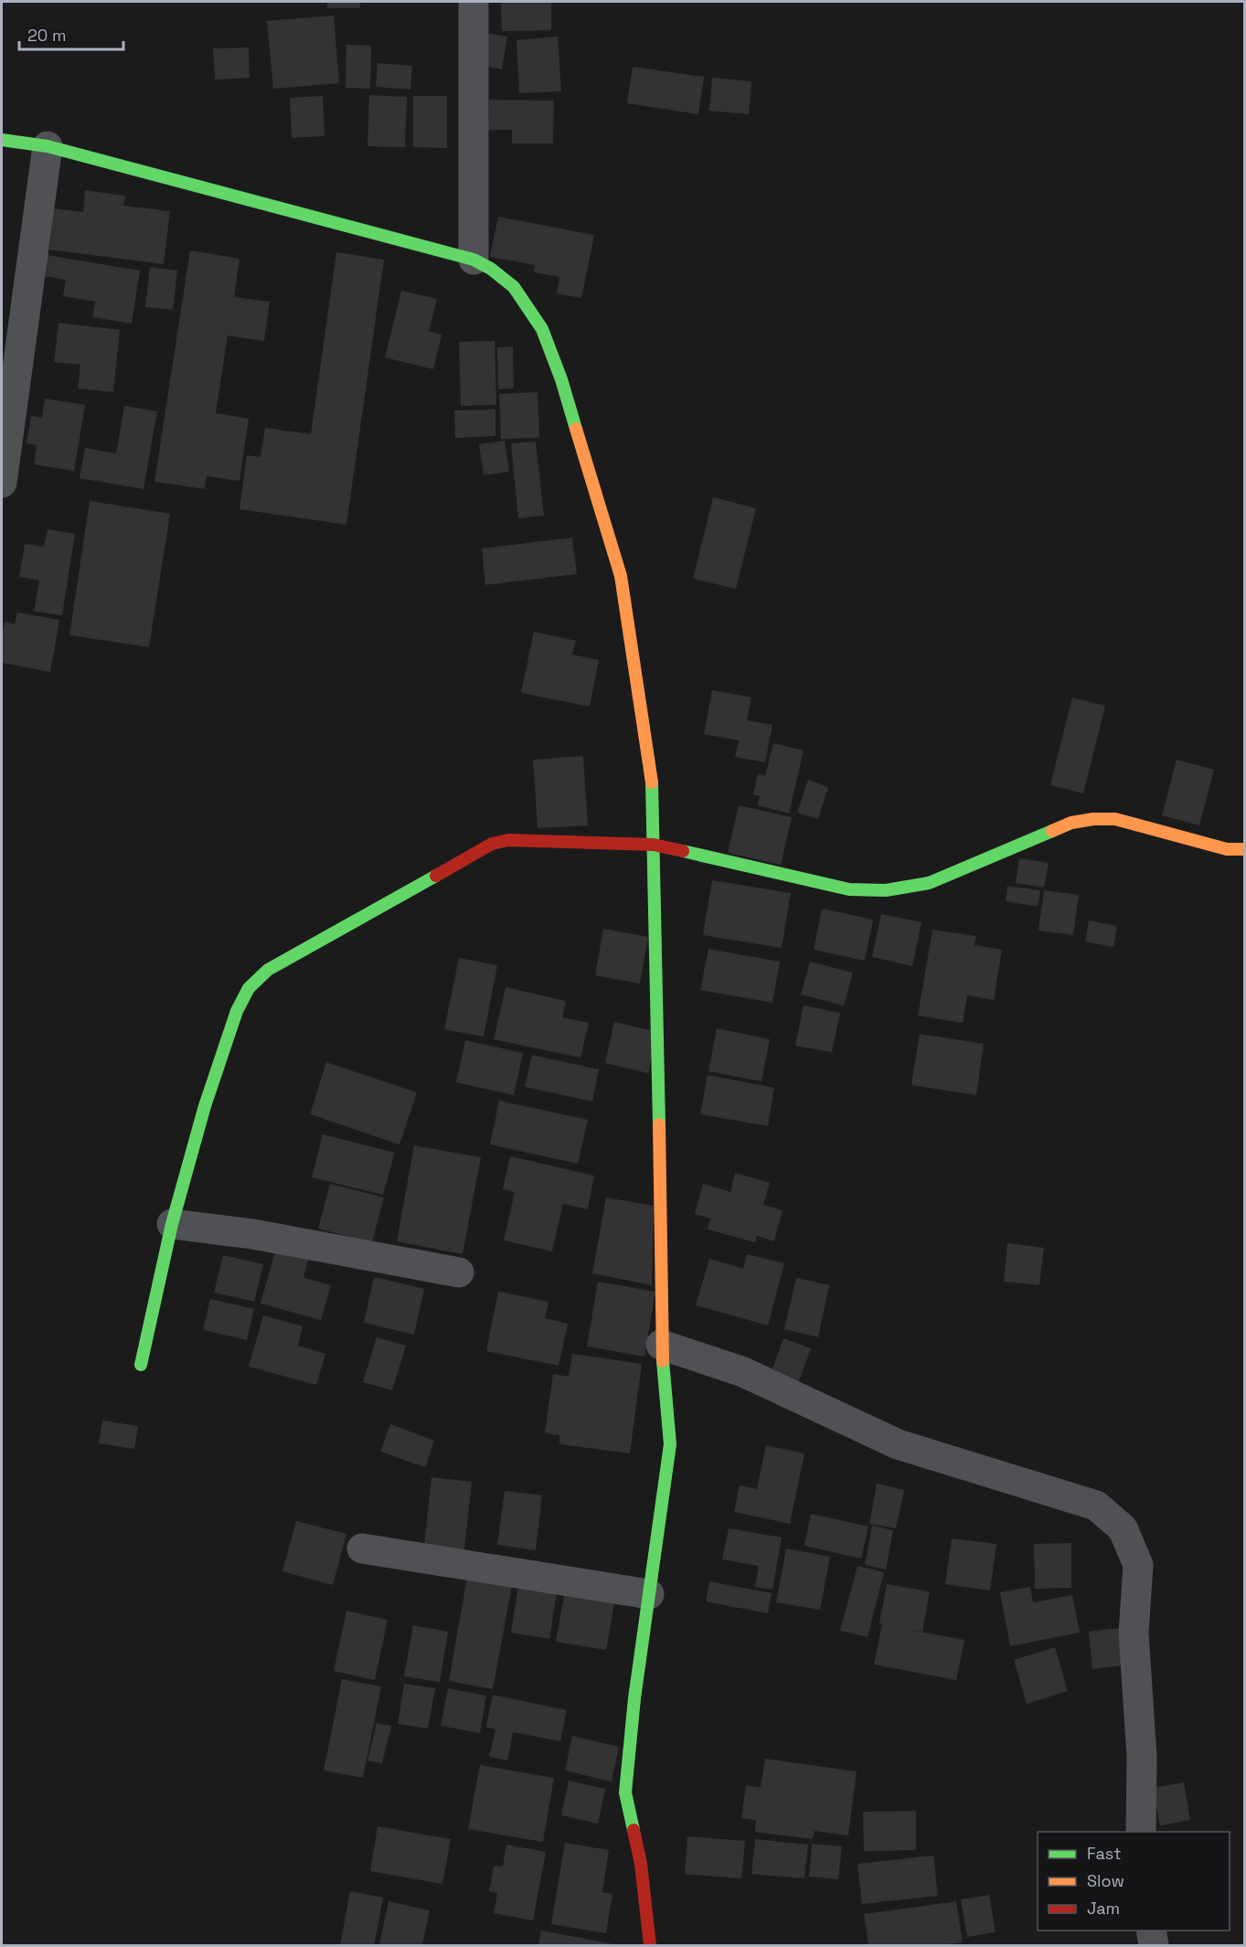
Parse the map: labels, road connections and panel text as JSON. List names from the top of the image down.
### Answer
{
  "legend": ["Fast", "Slow", "Jam"],
  "scale_bar": "20 m"
}
